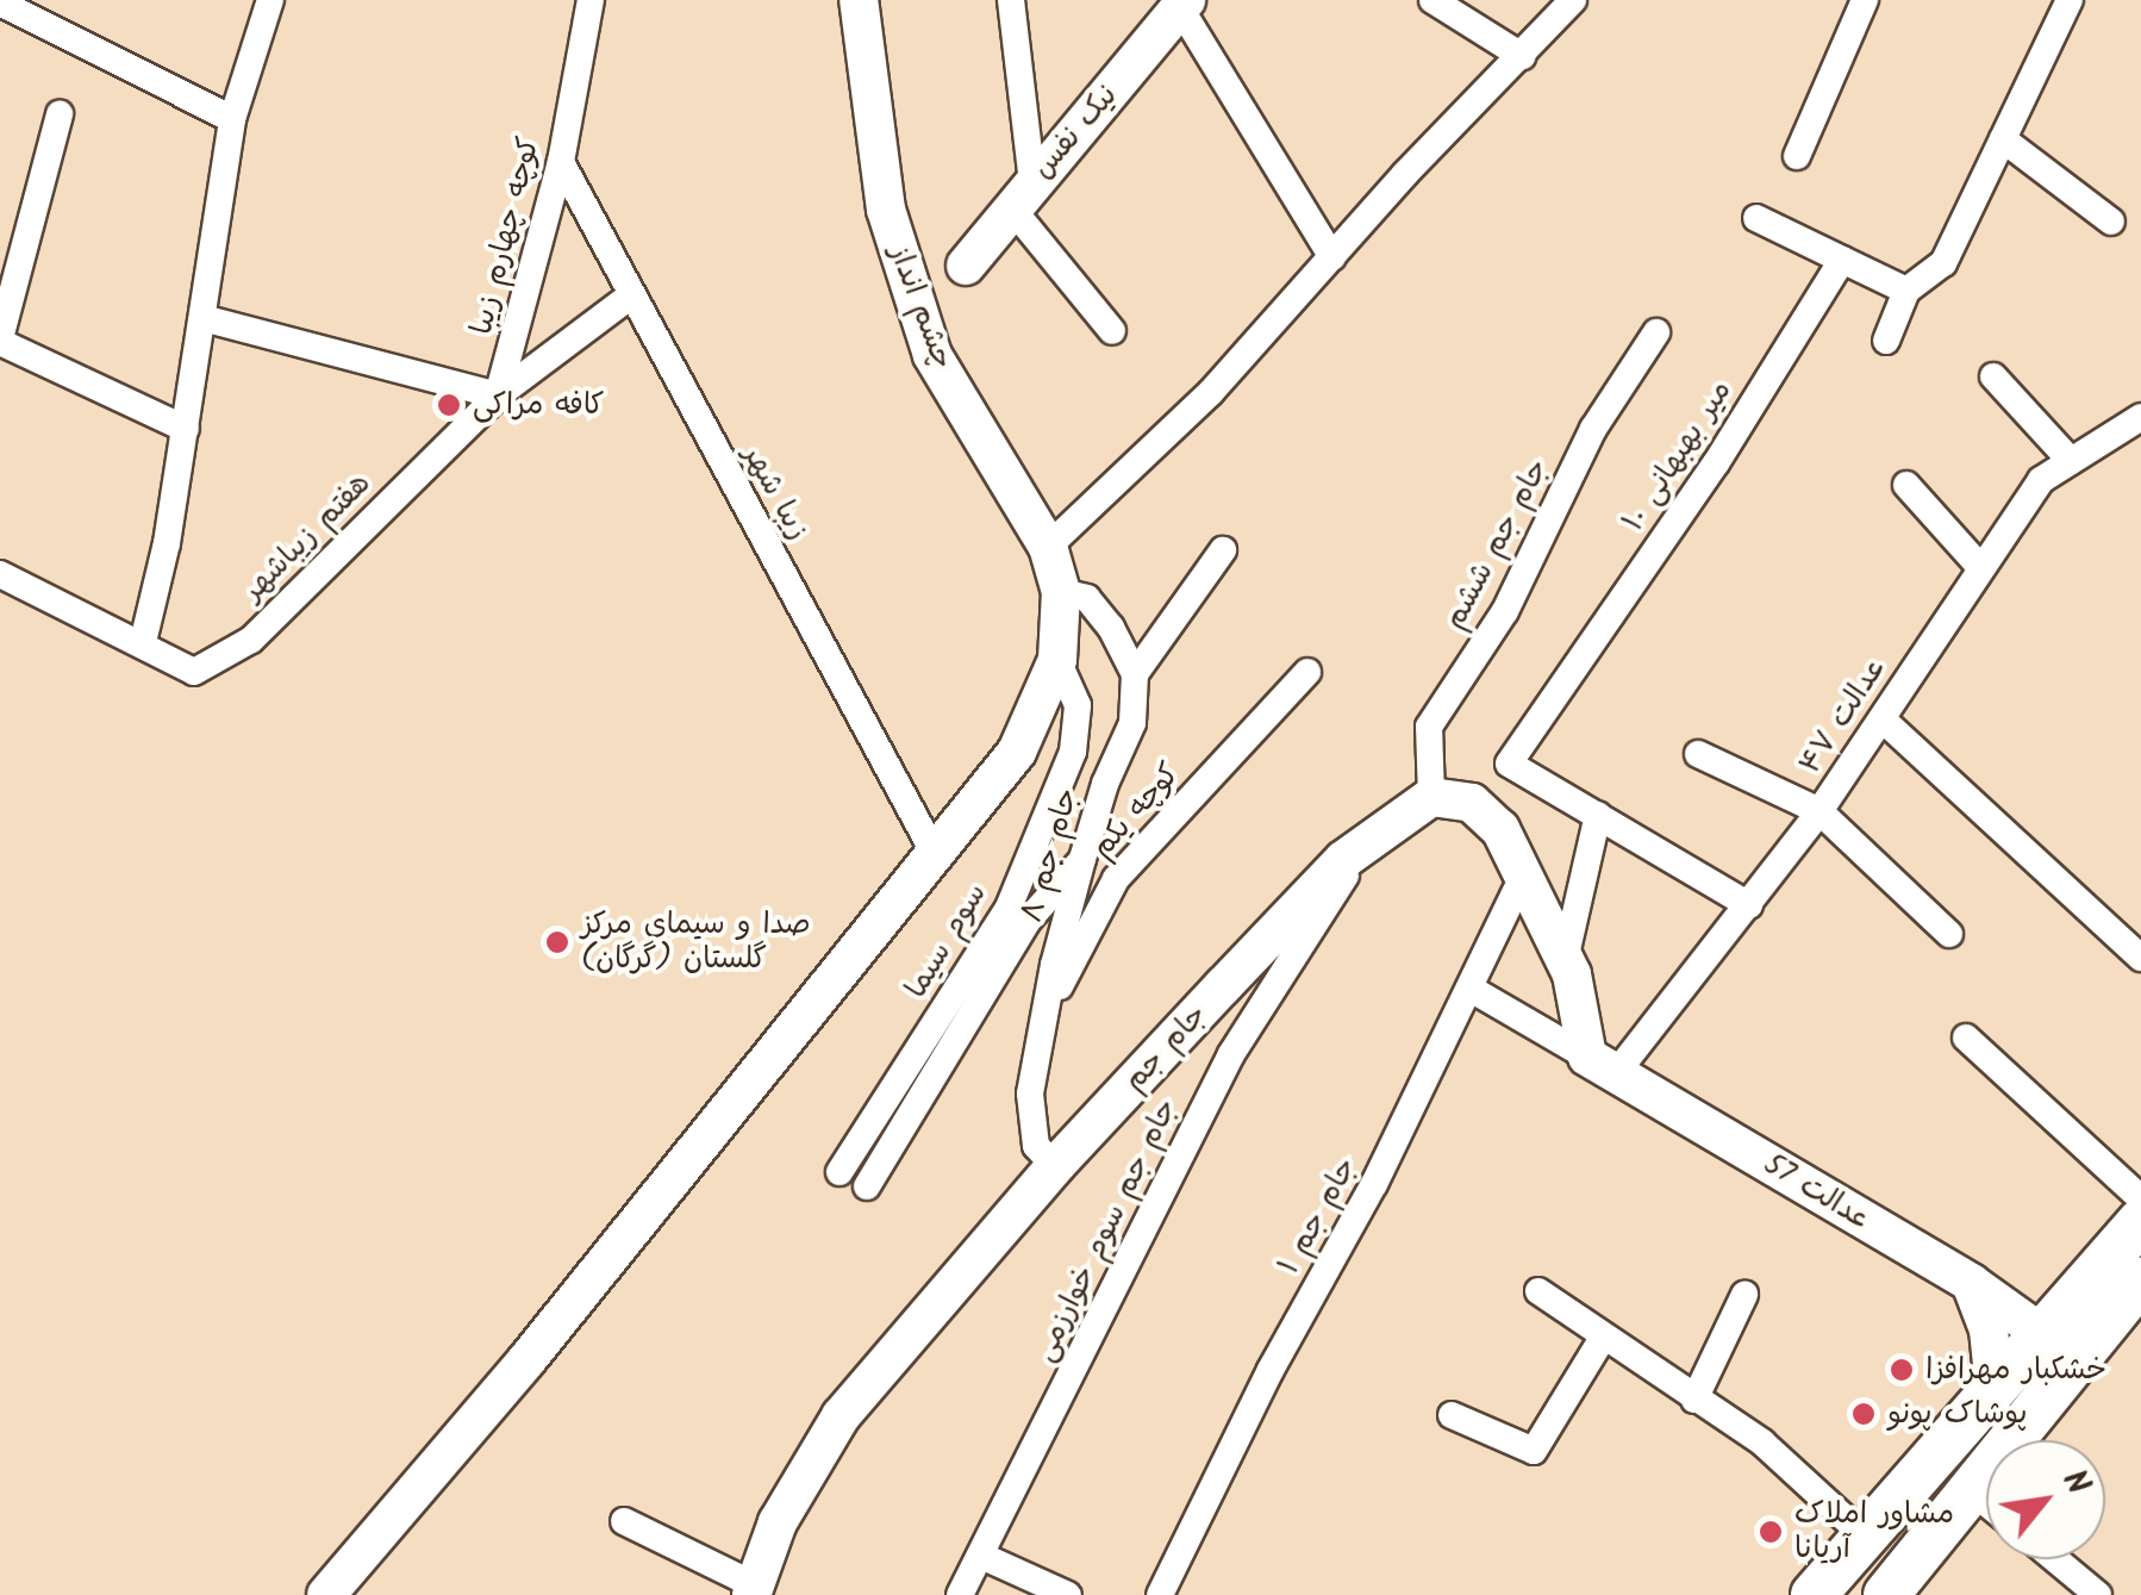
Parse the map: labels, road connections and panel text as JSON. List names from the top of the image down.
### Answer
{
  "streets": {
    "street": [
      "نیک نفس",
      "کوچه چهارم زیبا",
      "چشم انداز",
      "۱۰ میر بهبهانی",
      "زیبا شهر",
      "هفتم زیباشهر",
      "جام جم ششم",
      "عدالت ۴۷",
      "کوچه یکم",
      "۸ جام جم",
      "سوم سیما",
      "جام جم",
      "عدالت 57",
      "۱ جام جم",
      "جام جم سوم خوارزمی"
    ]
  },
  "crossings": [
    ["کوچه چهارم زیبا", "زیبا شهر"],
    ["کوچه چهارم زیبا", "هفتم زیباشهر"],
    ["چشم انداز", "سوم سیما"],
    ["جام جم ششم", "جام جم"],
    ["عدالت ۴۷", "عدالت 57"],
    ["کوچه یکم", "۸ جام جم"],
    ["۸ جام جم", "جام جم"],
    ["جام جم", "جام جم سوم خوارزمی"]
  ],
  "places": [
    "کافه مراکی",
    "صدا و سیمای مرکز گلستان (گرگان)",
    "خشكبار مهرافزا",
    "پوشاک پونو",
    "مشاور املاک آریانا"
  ],
  "north": "top right"
}
